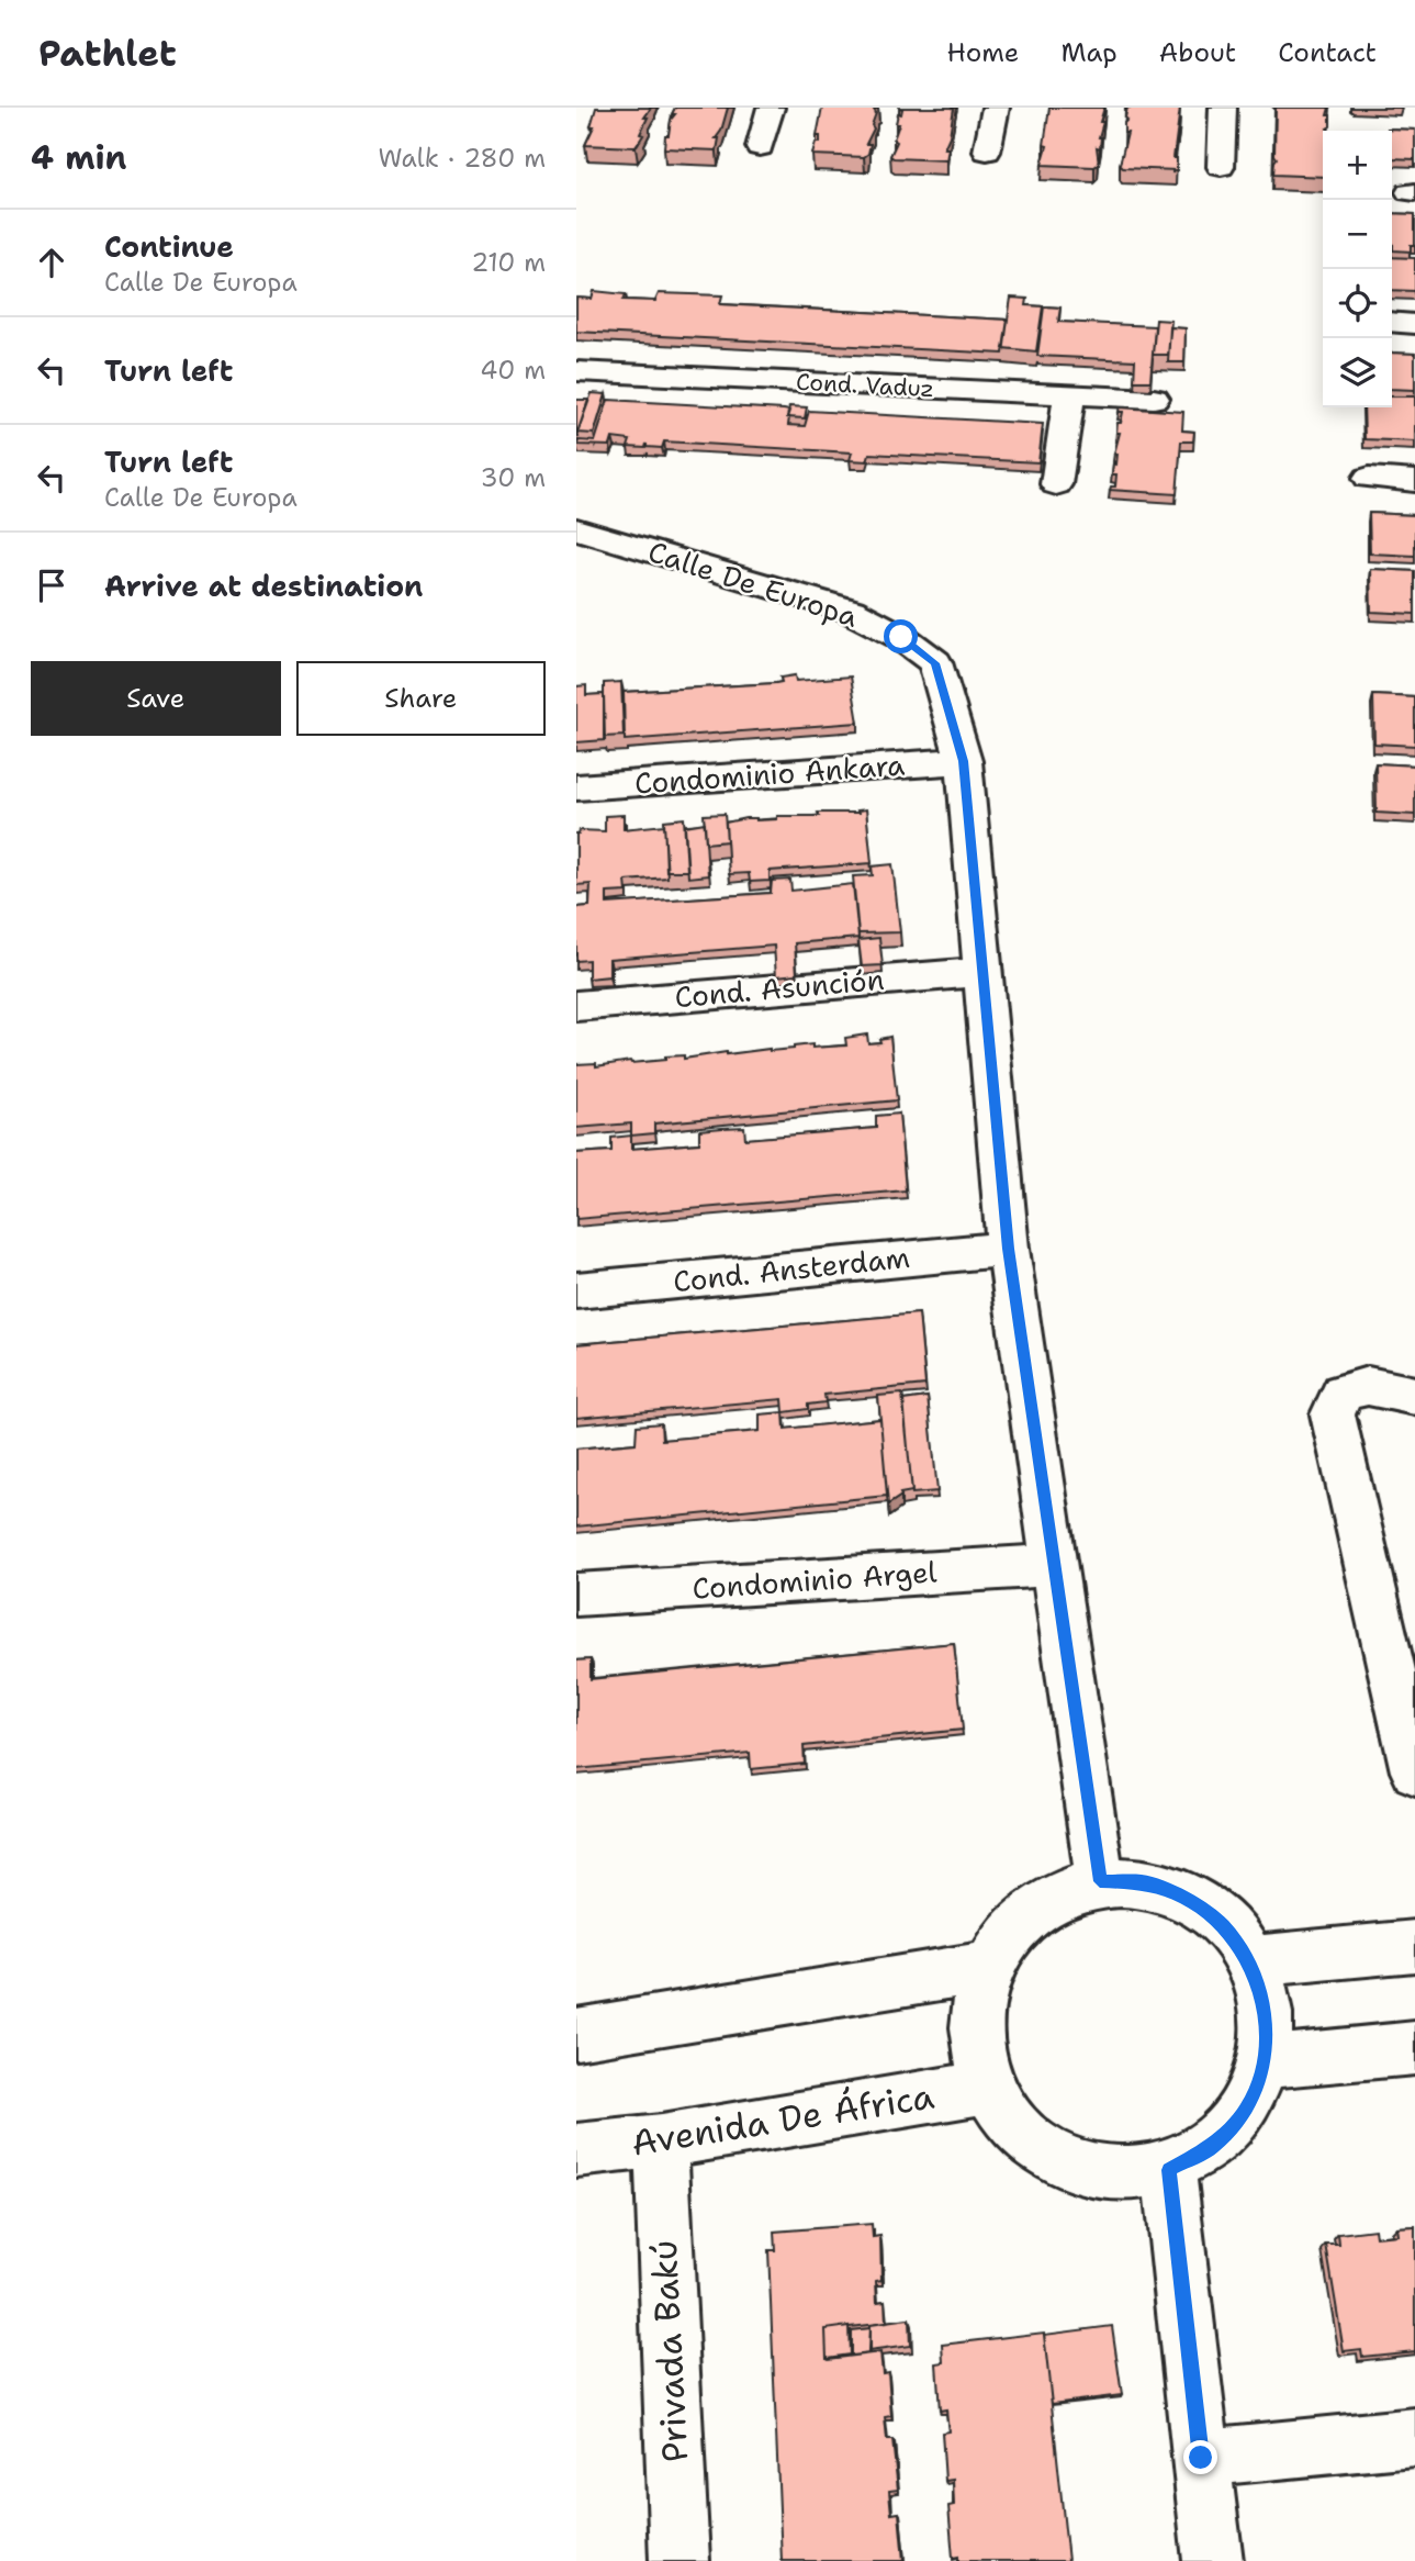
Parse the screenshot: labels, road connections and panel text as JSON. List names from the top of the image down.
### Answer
{
  "streets": {
    "street": [
      "Cond. Vaduz",
      "Calle De Europa",
      "Condominio Ankara",
      "Cond. Asunción",
      "Cond. Ansterdam",
      "Condominio Argel",
      "Avenida De África",
      "Privada Bakú"
    ]
  },
  "crossings": [
    ["Calle De Europa", "Condominio Ankara"],
    ["Calle De Europa", "Cond. Asunción"],
    ["Calle De Europa", "Cond. Ansterdam"],
    ["Calle De Europa", "Condominio Argel"],
    ["Avenida De África", "Privada Bakú"]
  ],
  "page": {
    "header": "Pathlet",
    "nav": [
      "Home",
      "Map",
      "About",
      "Contact"
    ],
    "heading": ["4 min", "Walk · 280 m"],
    "map_buttons": ["+", "−"],
    "list": [
      ["Continue", "Calle De Europa", "210 m"],
      ["Turn left", "40 m"],
      ["Turn left", "Calle De Europa", "30 m"],
      "Arrive at destination"
    ],
    "buttons": ["Save", "Share"]
  }
}
